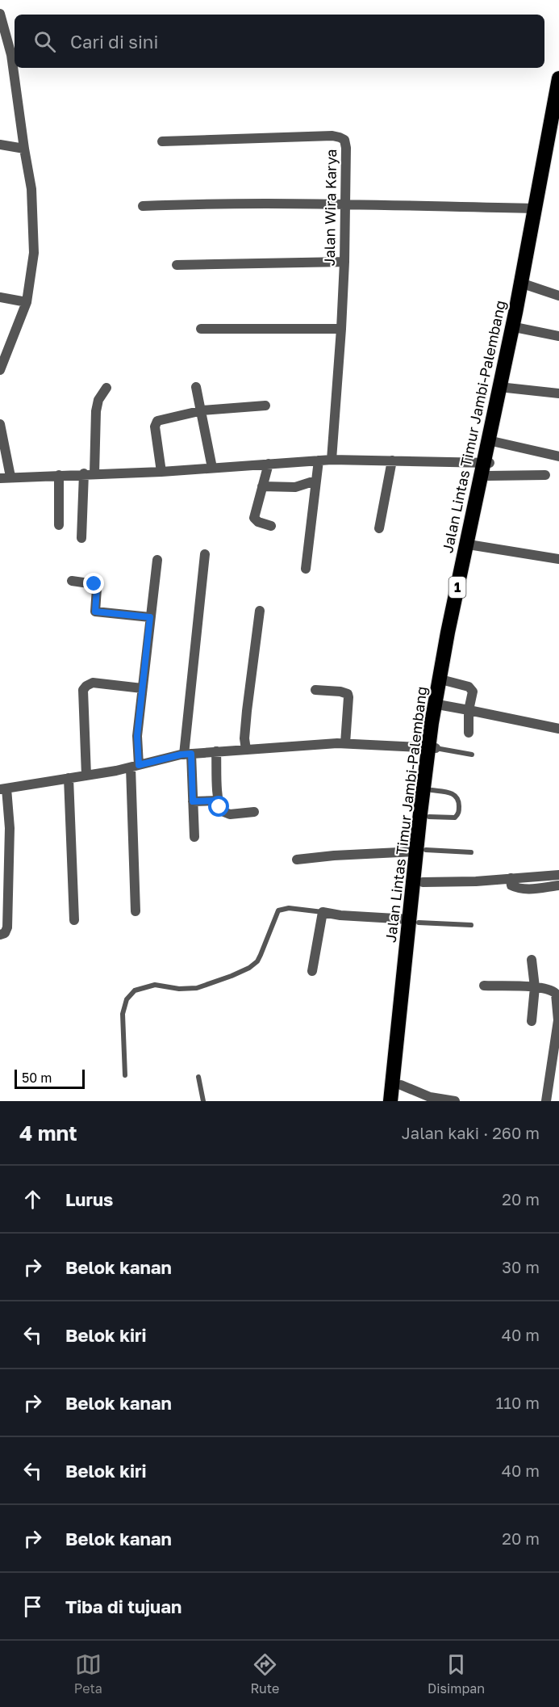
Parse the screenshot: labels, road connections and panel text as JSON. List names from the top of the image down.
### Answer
{
  "streets": {
    "highway": ["Jalan Lintas Timur Jambi-Palembang", "1"],
    "street": ["Jalan Wira Karya"]
  },
  "scale_bar": "50 m",
  "page": {
    "search": "Cari di sini",
    "scale": "50 m",
    "heading": ["4 mnt", "Jalan kaki · 260 m"],
    "list": [
      ["Lurus", "20 m"],
      ["Belok kanan", "30 m"],
      ["Belok kiri", "40 m"],
      ["Belok kanan", "110 m"],
      ["Belok kiri", "40 m"],
      ["Belok kanan", "20 m"],
      "Tiba di tujuan"
    ],
    "nav": ["Peta", "Rute", "Disimpan"]
  }
}
